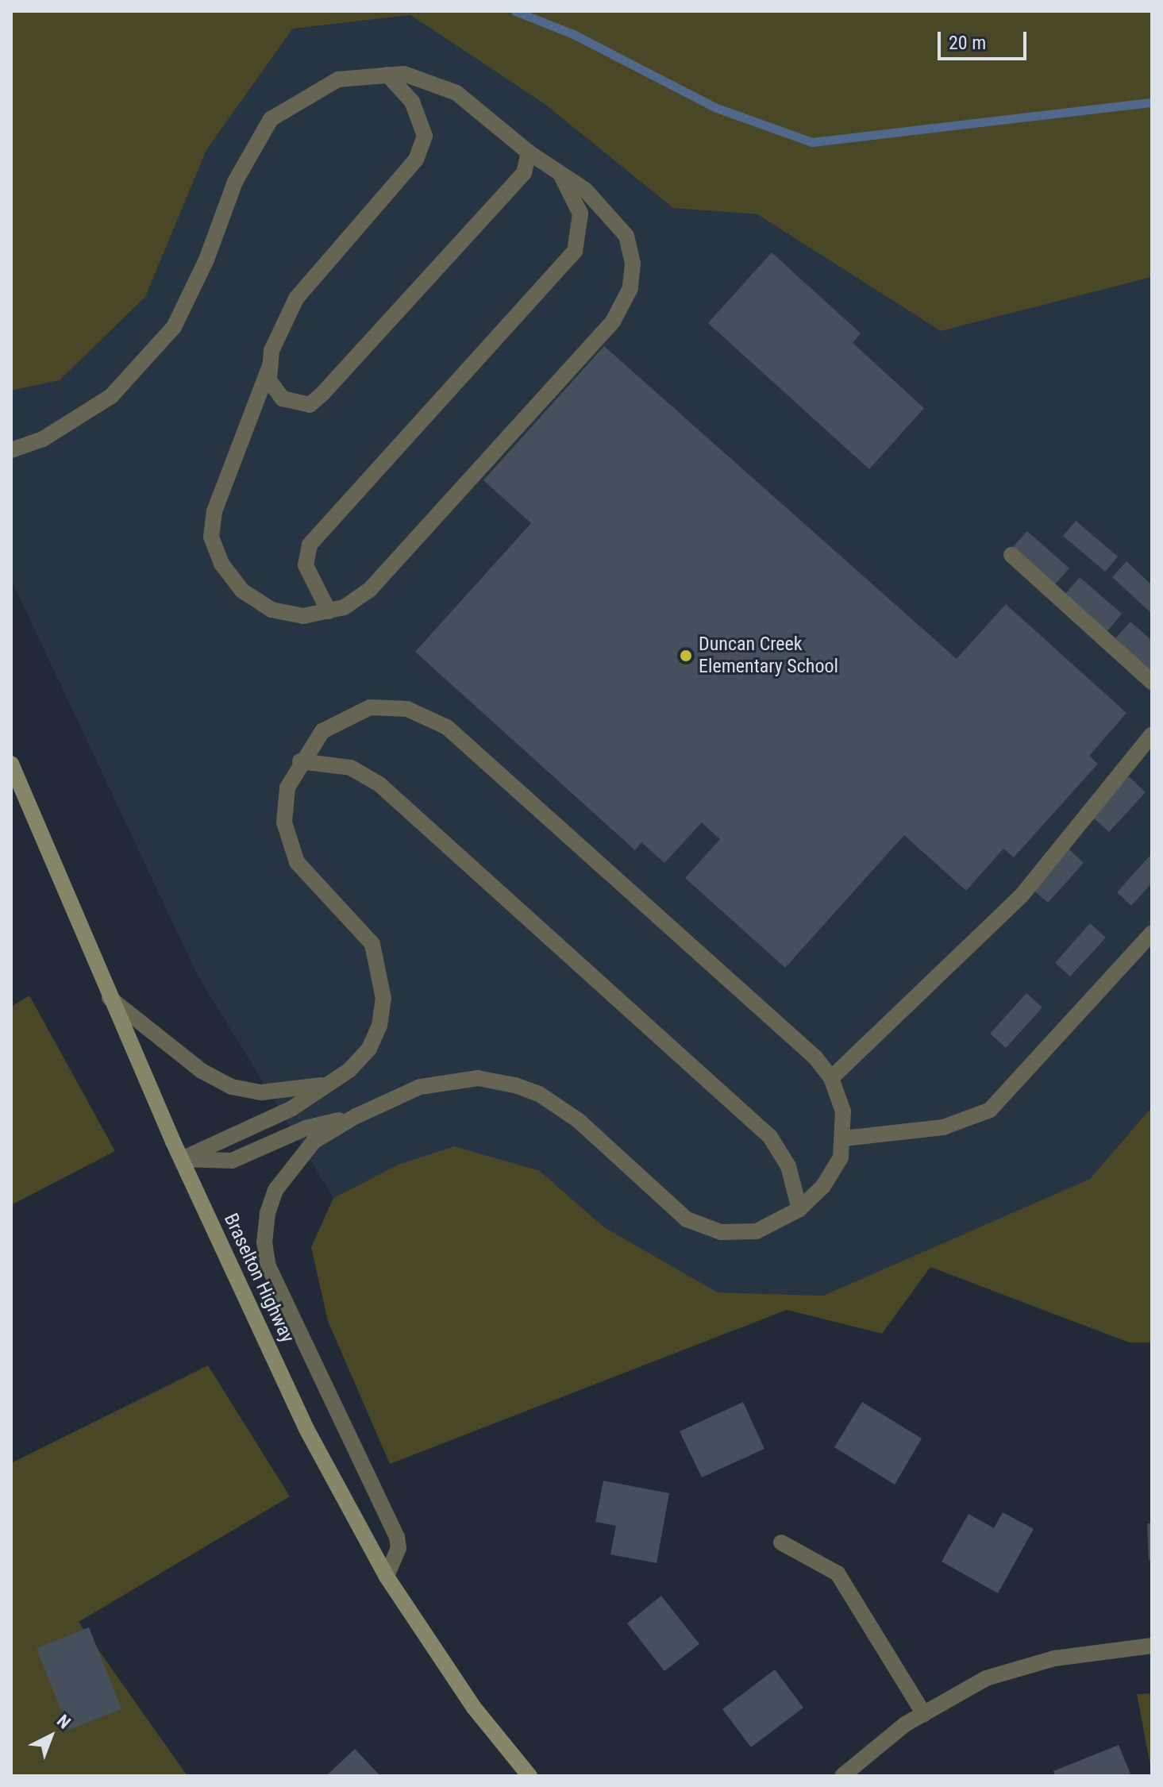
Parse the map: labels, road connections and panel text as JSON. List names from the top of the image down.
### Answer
{
  "streets": {
    "main road": ["Braselton Highway"]
  },
  "places": ["Duncan Creek Elementary School"],
  "scale_bar": "20 m",
  "north": "top right"
}
